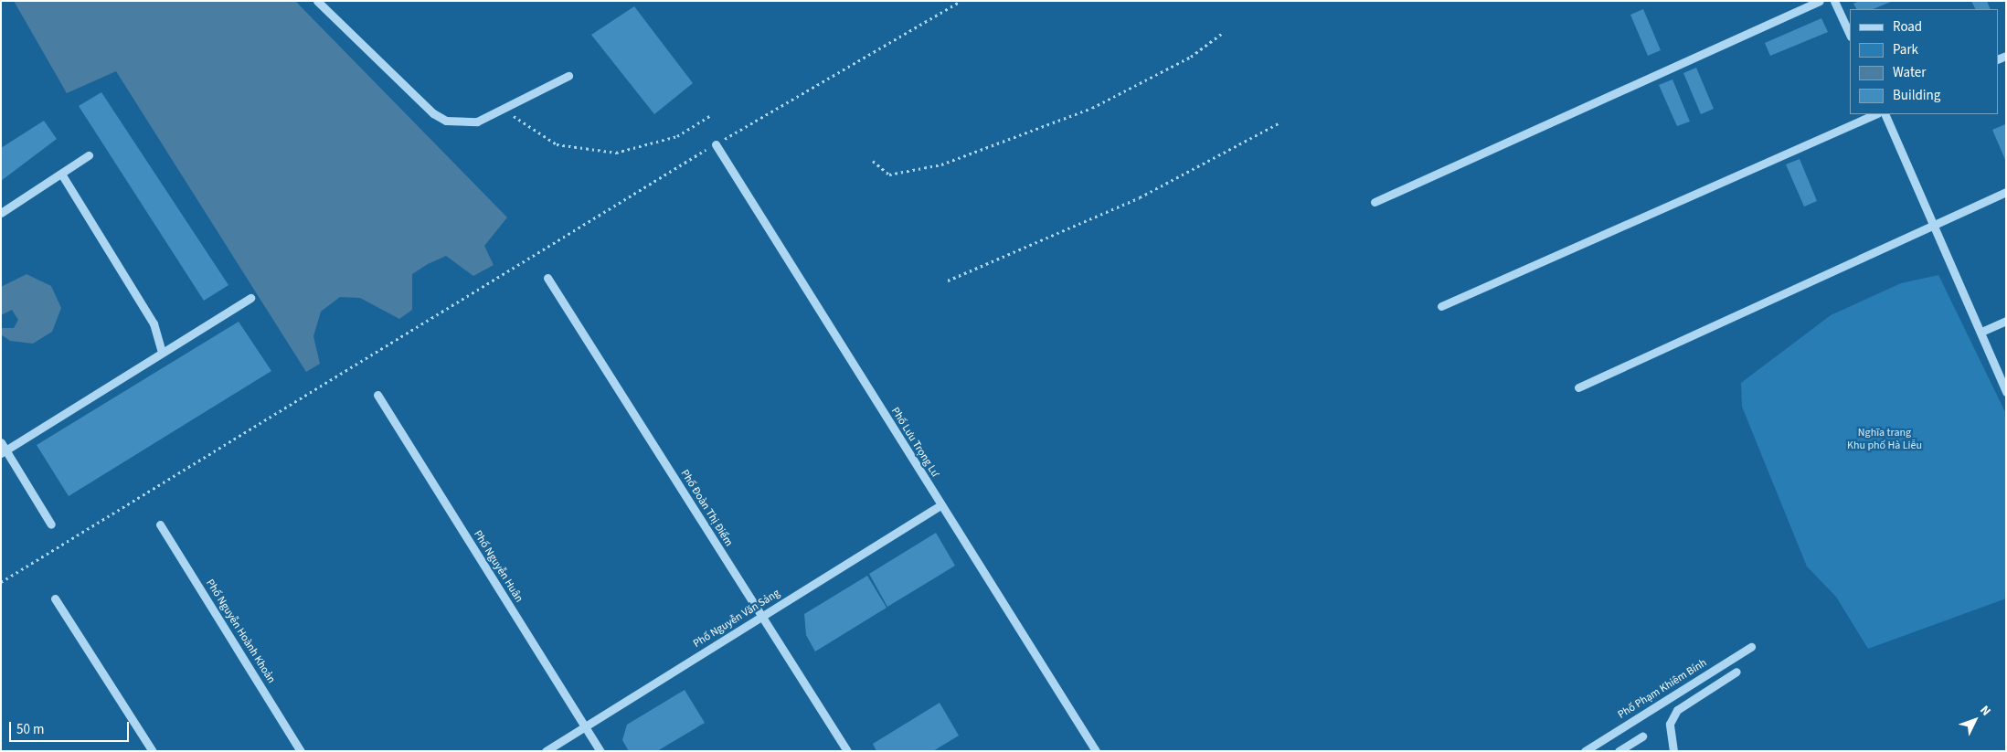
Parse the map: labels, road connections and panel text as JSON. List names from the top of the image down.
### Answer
{
  "streets": {
    "street": [
      "Phố Lưu Trọng Lư",
      "Phố Đoàn Thị Điểm",
      "Phố Nguyễn Huân",
      "Phố Nguyễn Văn Sảng",
      "Phố Nguyễn Hoành Khoản",
      "Phố Phạm Khiêm Bính"
    ]
  },
  "crossings": [
    ["Phố Lưu Trọng Lư", "Phố Nguyễn Văn Sảng"],
    ["Phố Đoàn Thị Điểm", "Phố Nguyễn Văn Sảng"],
    ["Phố Nguyễn Huân", "Phố Nguyễn Văn Sảng"]
  ],
  "parks": ["Nghĩa trang Khu phố Hà Liễu"],
  "legend": [
    "Road",
    "Park",
    "Water",
    "Building"
  ],
  "scale_bar": "50 m",
  "north": "top right"
}
